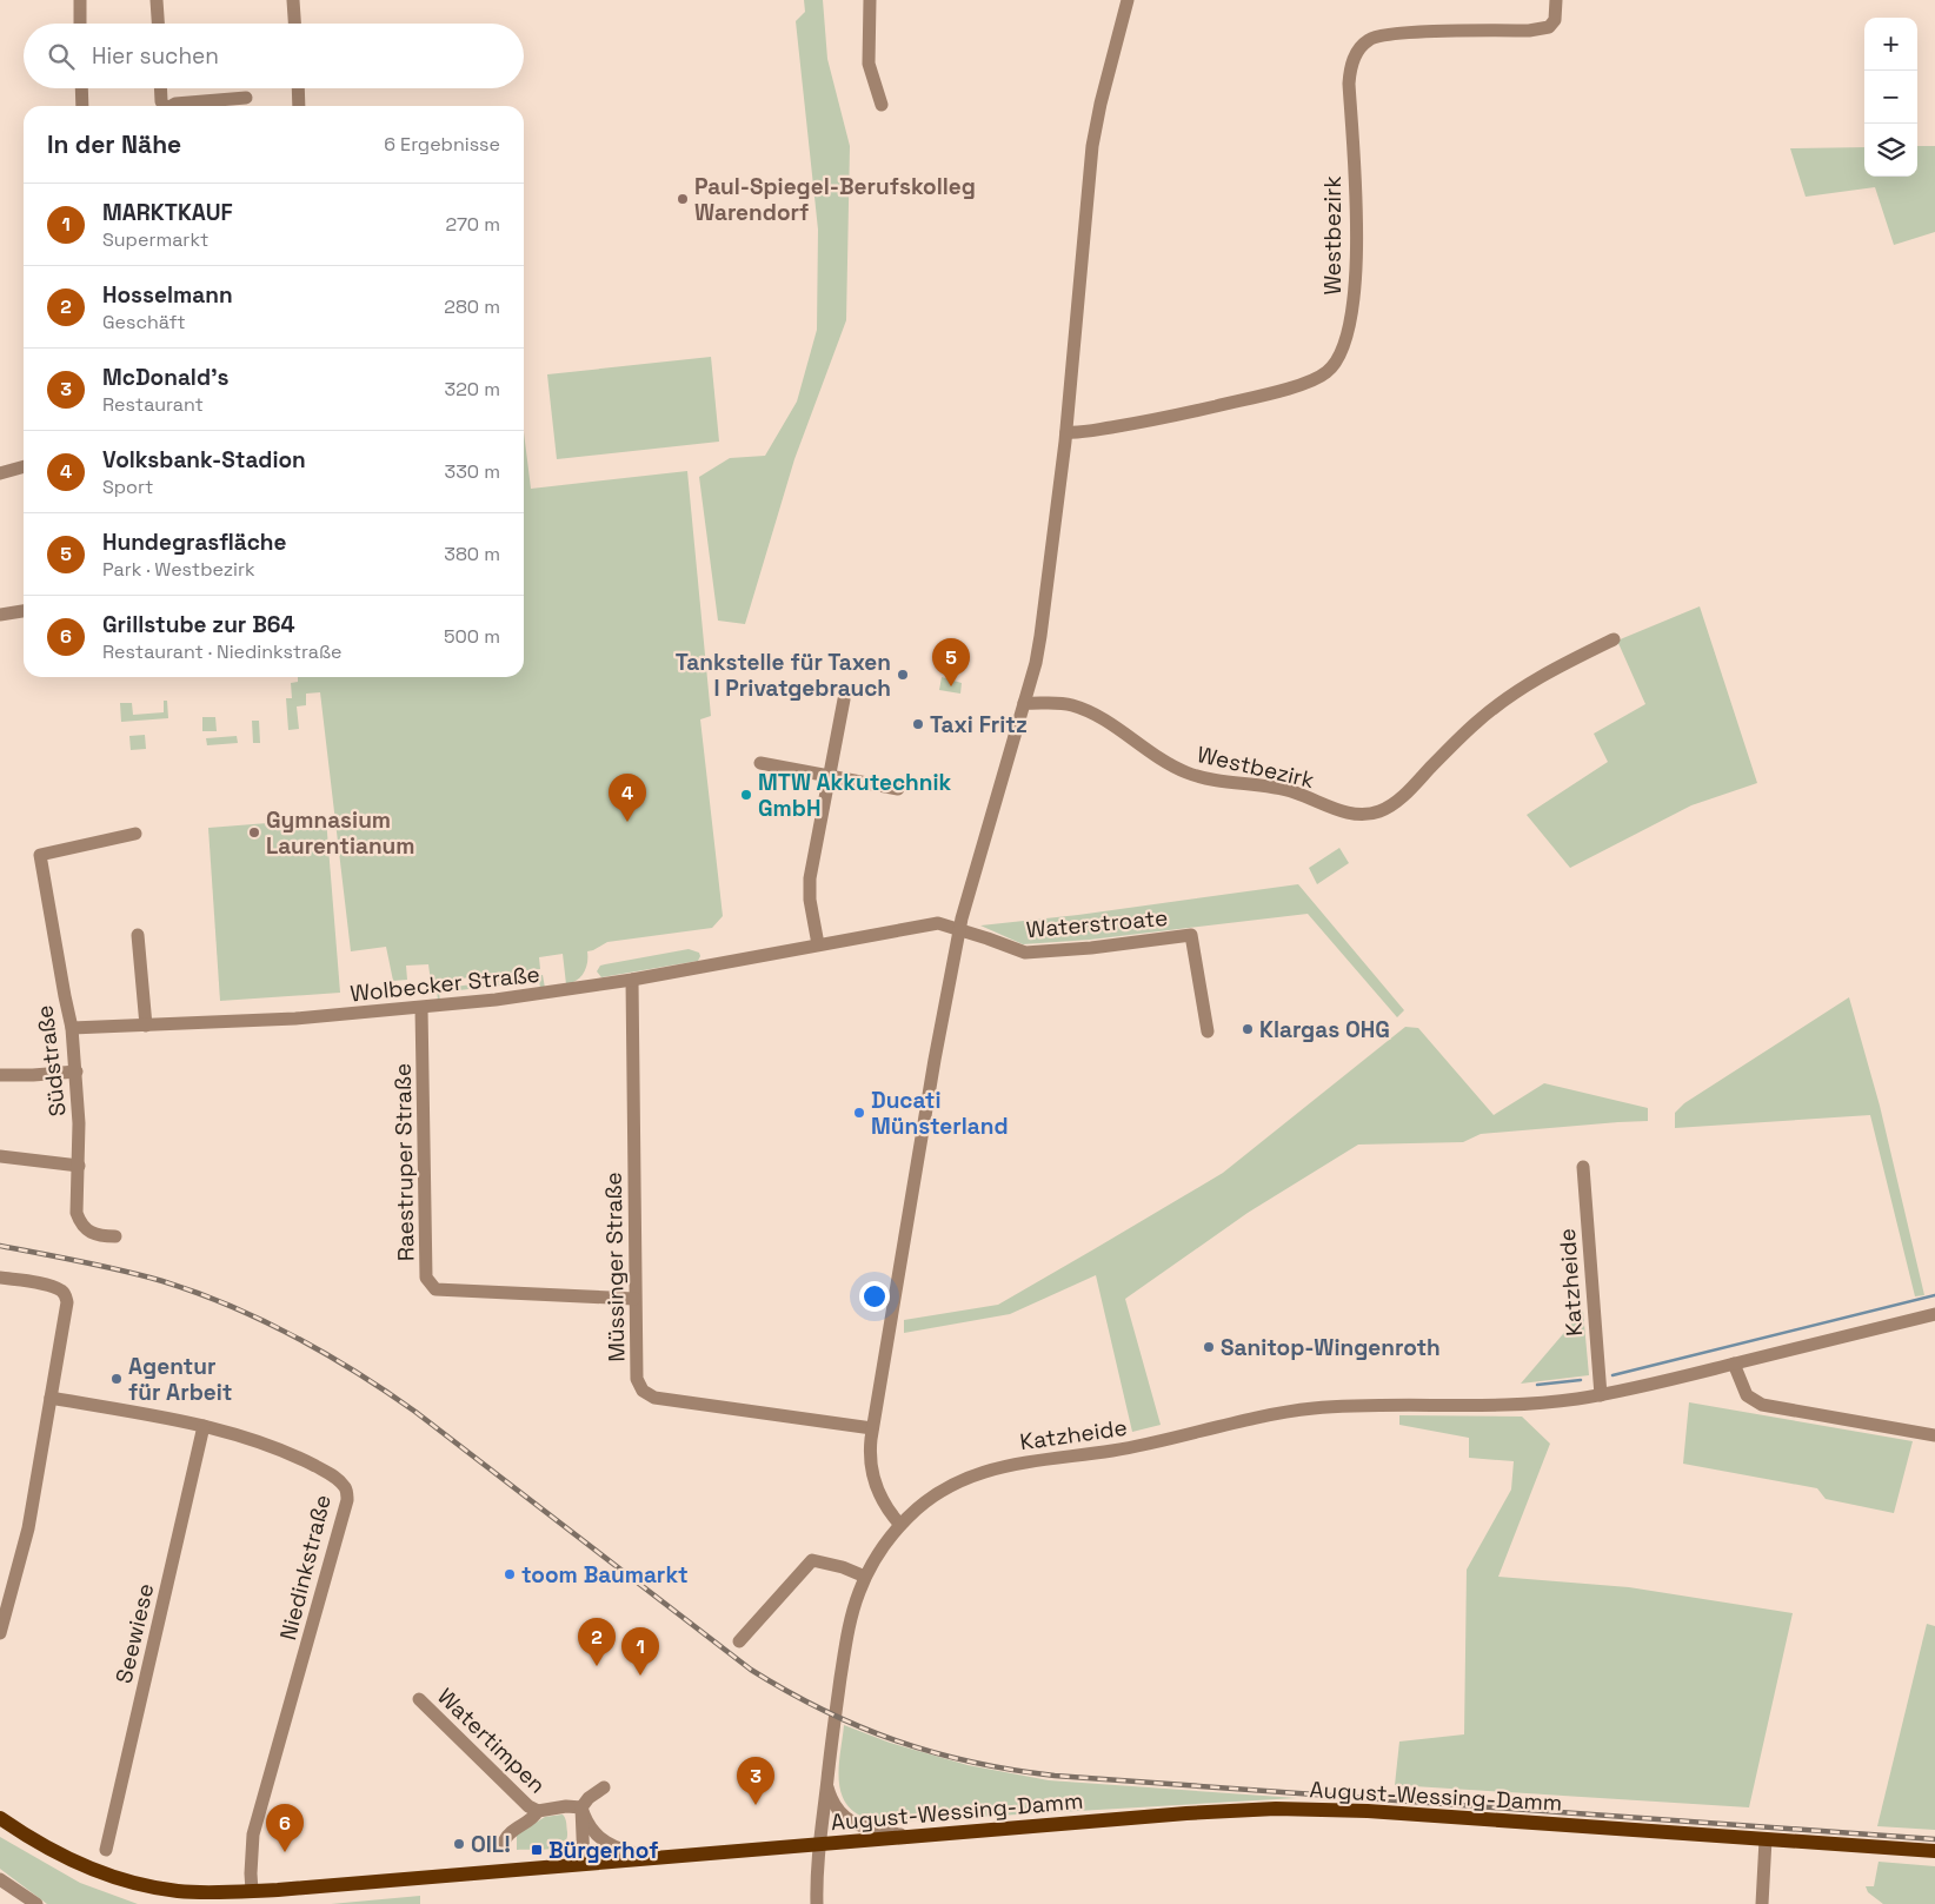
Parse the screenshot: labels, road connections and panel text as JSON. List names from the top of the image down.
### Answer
{
  "streets": {
    "main road": ["August-Wessing-Damm"],
    "street": [
      "Westbezirk",
      "Waterstroate",
      "Wolbecker Straße",
      "Südstraße",
      "Raestruper Straße",
      "Müssinger Straße",
      "Katzheide",
      "Niedinkstraße",
      "Seewiese",
      "Watertimpen"
    ]
  },
  "crossings": [
    ["Waterstroate", "Wolbecker Straße"],
    ["Wolbecker Straße", "Südstraße"],
    ["Wolbecker Straße", "Raestruper Straße"],
    ["Wolbecker Straße", "Müssinger Straße"],
    ["Raestruper Straße", "Müssinger Straße"],
    ["Katzheide", "August-Wessing-Damm"],
    ["Niedinkstraße", "Seewiese"],
    ["Niedinkstraße", "August-Wessing-Damm"]
  ],
  "places": {
    "other": [
      "Paul-Spiegel-Berufskolleg Warendorf",
      "Tankstelle für Taxen I Privatgebrauch",
      "Taxi Fritz",
      "MTW Akkutechnik GmbH",
      "Gymnasium Laurentianum",
      "Klargas OHG",
      "Ducati Münsterland",
      "Sanitop-Wingenroth",
      "Agentur für Arbeit",
      "toom Baumarkt",
      "OIL!"
    ],
    "transit": ["Bürgerhof"]
  },
  "page": {
    "map_buttons": ["+", "−"],
    "search": "Hier suchen",
    "heading": ["In der Nähe", "6 Ergebnisse"],
    "list": [
      {
        "mark": "1",
        "name": "MARKTKAUF",
        "note": "Supermarkt",
        "value": "270 m"
      },
      {
        "mark": "2",
        "name": "Hosselmann",
        "note": "Geschäft",
        "value": "280 m"
      },
      {
        "mark": "3",
        "name": "McDonald's",
        "note": "Restaurant",
        "value": "320 m"
      },
      {
        "mark": "4",
        "name": "Volksbank-Stadion",
        "note": "Sport",
        "value": "330 m"
      },
      {
        "mark": "5",
        "name": "Hundegrasfläche",
        "note": "Park · Westbezirk",
        "value": "380 m"
      },
      {
        "mark": "6",
        "name": "Grillstube zur B64",
        "note": "Restaurant · Niedinkstraße",
        "value": "500 m"
      }
    ],
    "pins": [
      "5",
      "4",
      "2",
      "1",
      "3",
      "6"
    ]
  }
}
